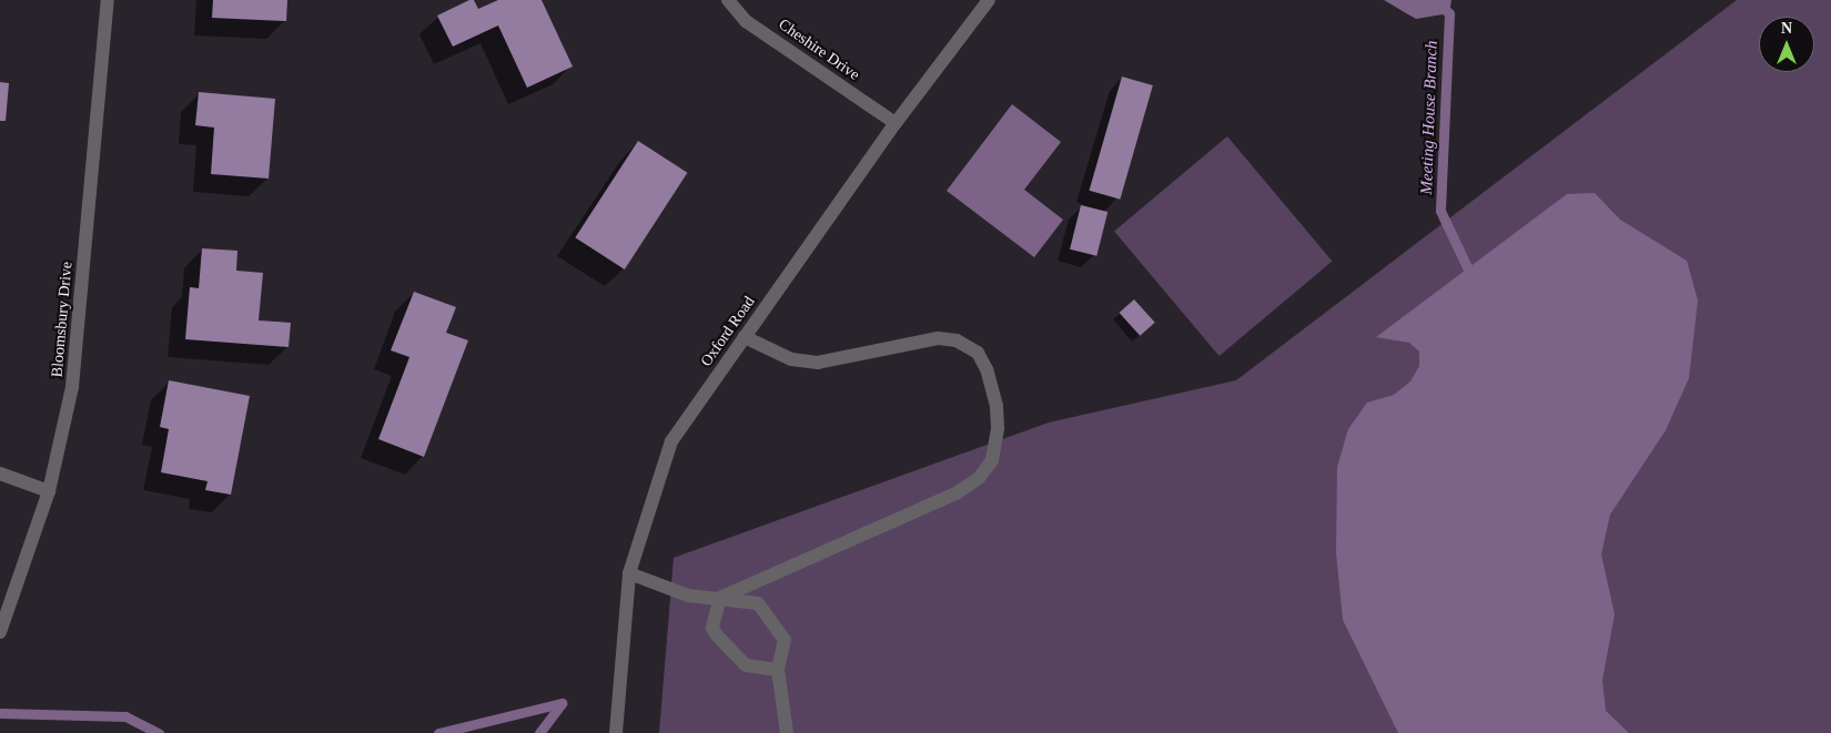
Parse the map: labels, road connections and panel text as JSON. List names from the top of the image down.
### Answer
{
  "streets": {
    "street": ["Cheshire Drive", "Bloomsbury Drive", "Oxford Road"]
  },
  "crossings": [
    ["Cheshire Drive", "Oxford Road"]
  ],
  "water": ["Meeting House Branch"],
  "north": "top"
}
